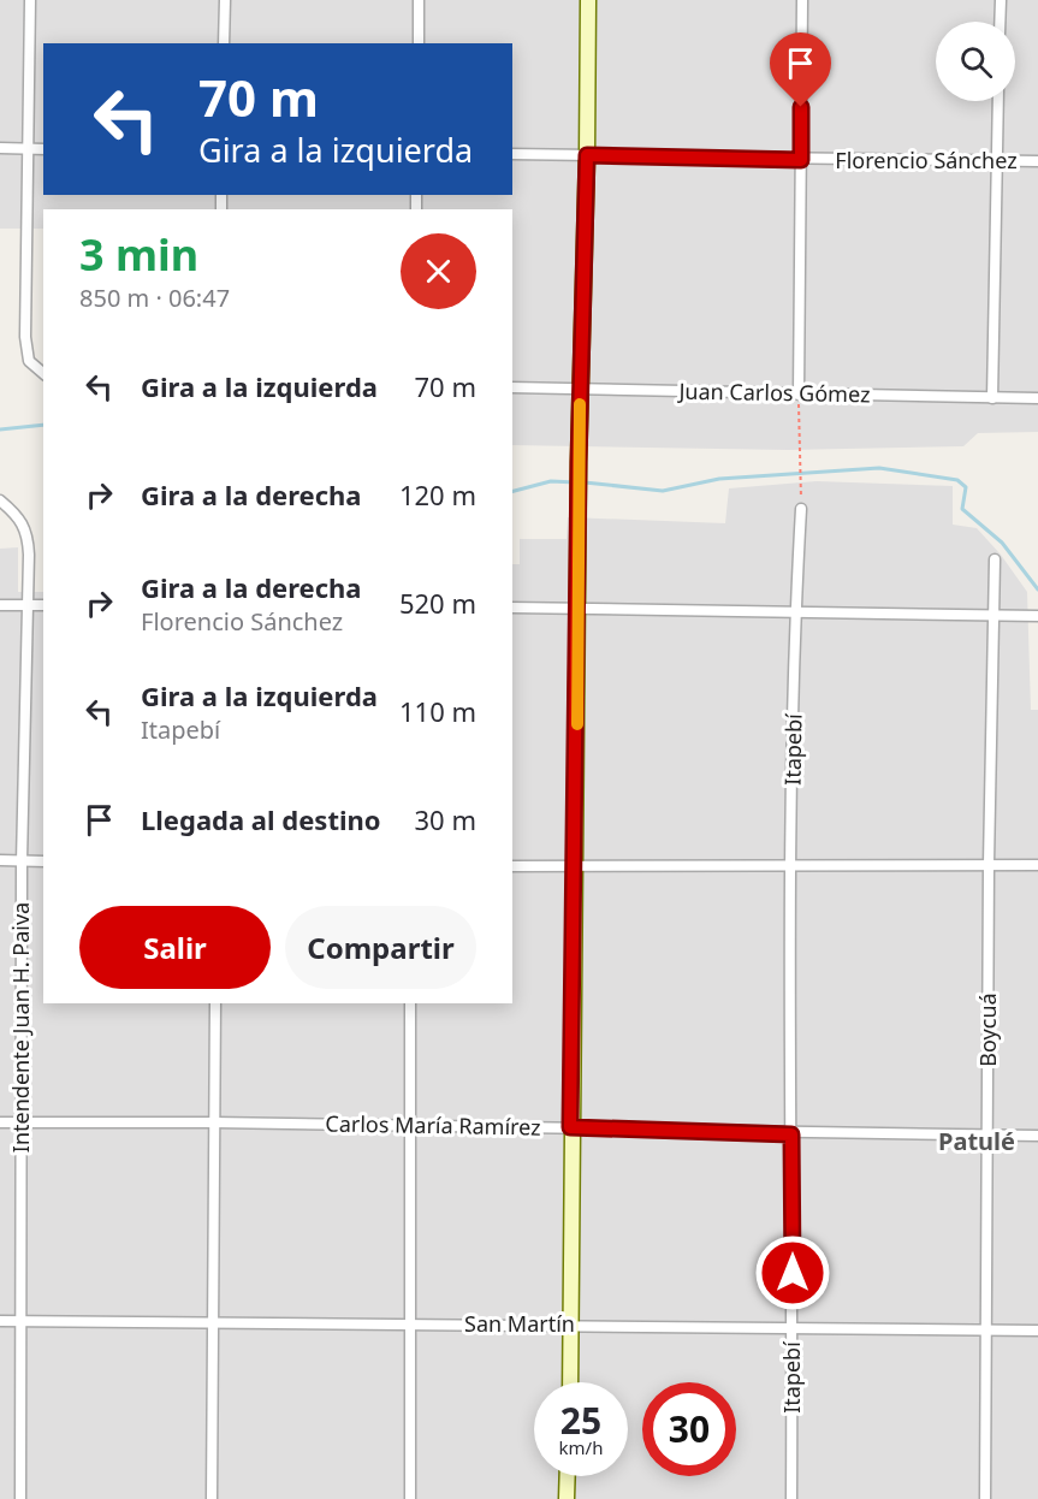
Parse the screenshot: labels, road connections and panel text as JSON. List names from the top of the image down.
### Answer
{
  "streets": {
    "street": [
      "Florencio Sánchez",
      "Juan Carlos Gómez",
      "Itapebí",
      "Intendente Juan H. Paiva",
      "Boycuá",
      "Carlos María Ramírez",
      "San Martín"
    ]
  },
  "crossings": [
    ["Itapebí", "Carlos María Ramírez"],
    ["Itapebí", "San Martín"],
    ["Intendente Juan H. Paiva", "Carlos María Ramírez"],
    ["Intendente Juan H. Paiva", "San Martín"],
    ["Boycuá", "Carlos María Ramírez"],
    ["Boycuá", "San Martín"]
  ],
  "districts": ["Patulé"],
  "page": {
    "turn": ["70 m", "Gira a la izquierda"],
    "heading": ["3 min", "850 m · 06:47"],
    "list": [
      {
        "name": "Gira a la izquierda",
        "value": "70 m"
      },
      {
        "name": "Gira a la derecha",
        "value": "120 m"
      },
      {
        "name": "Gira a la derecha",
        "note": "Florencio Sánchez",
        "value": "520 m"
      },
      {
        "name": "Gira a la izquierda",
        "note": "Itapebí",
        "value": "110 m"
      },
      {
        "name": "Llegada al destino",
        "value": "30 m"
      }
    ],
    "buttons": ["Salir", "Compartir"],
    "speed": "25 km/h",
    "limit": "30"
  }
}
